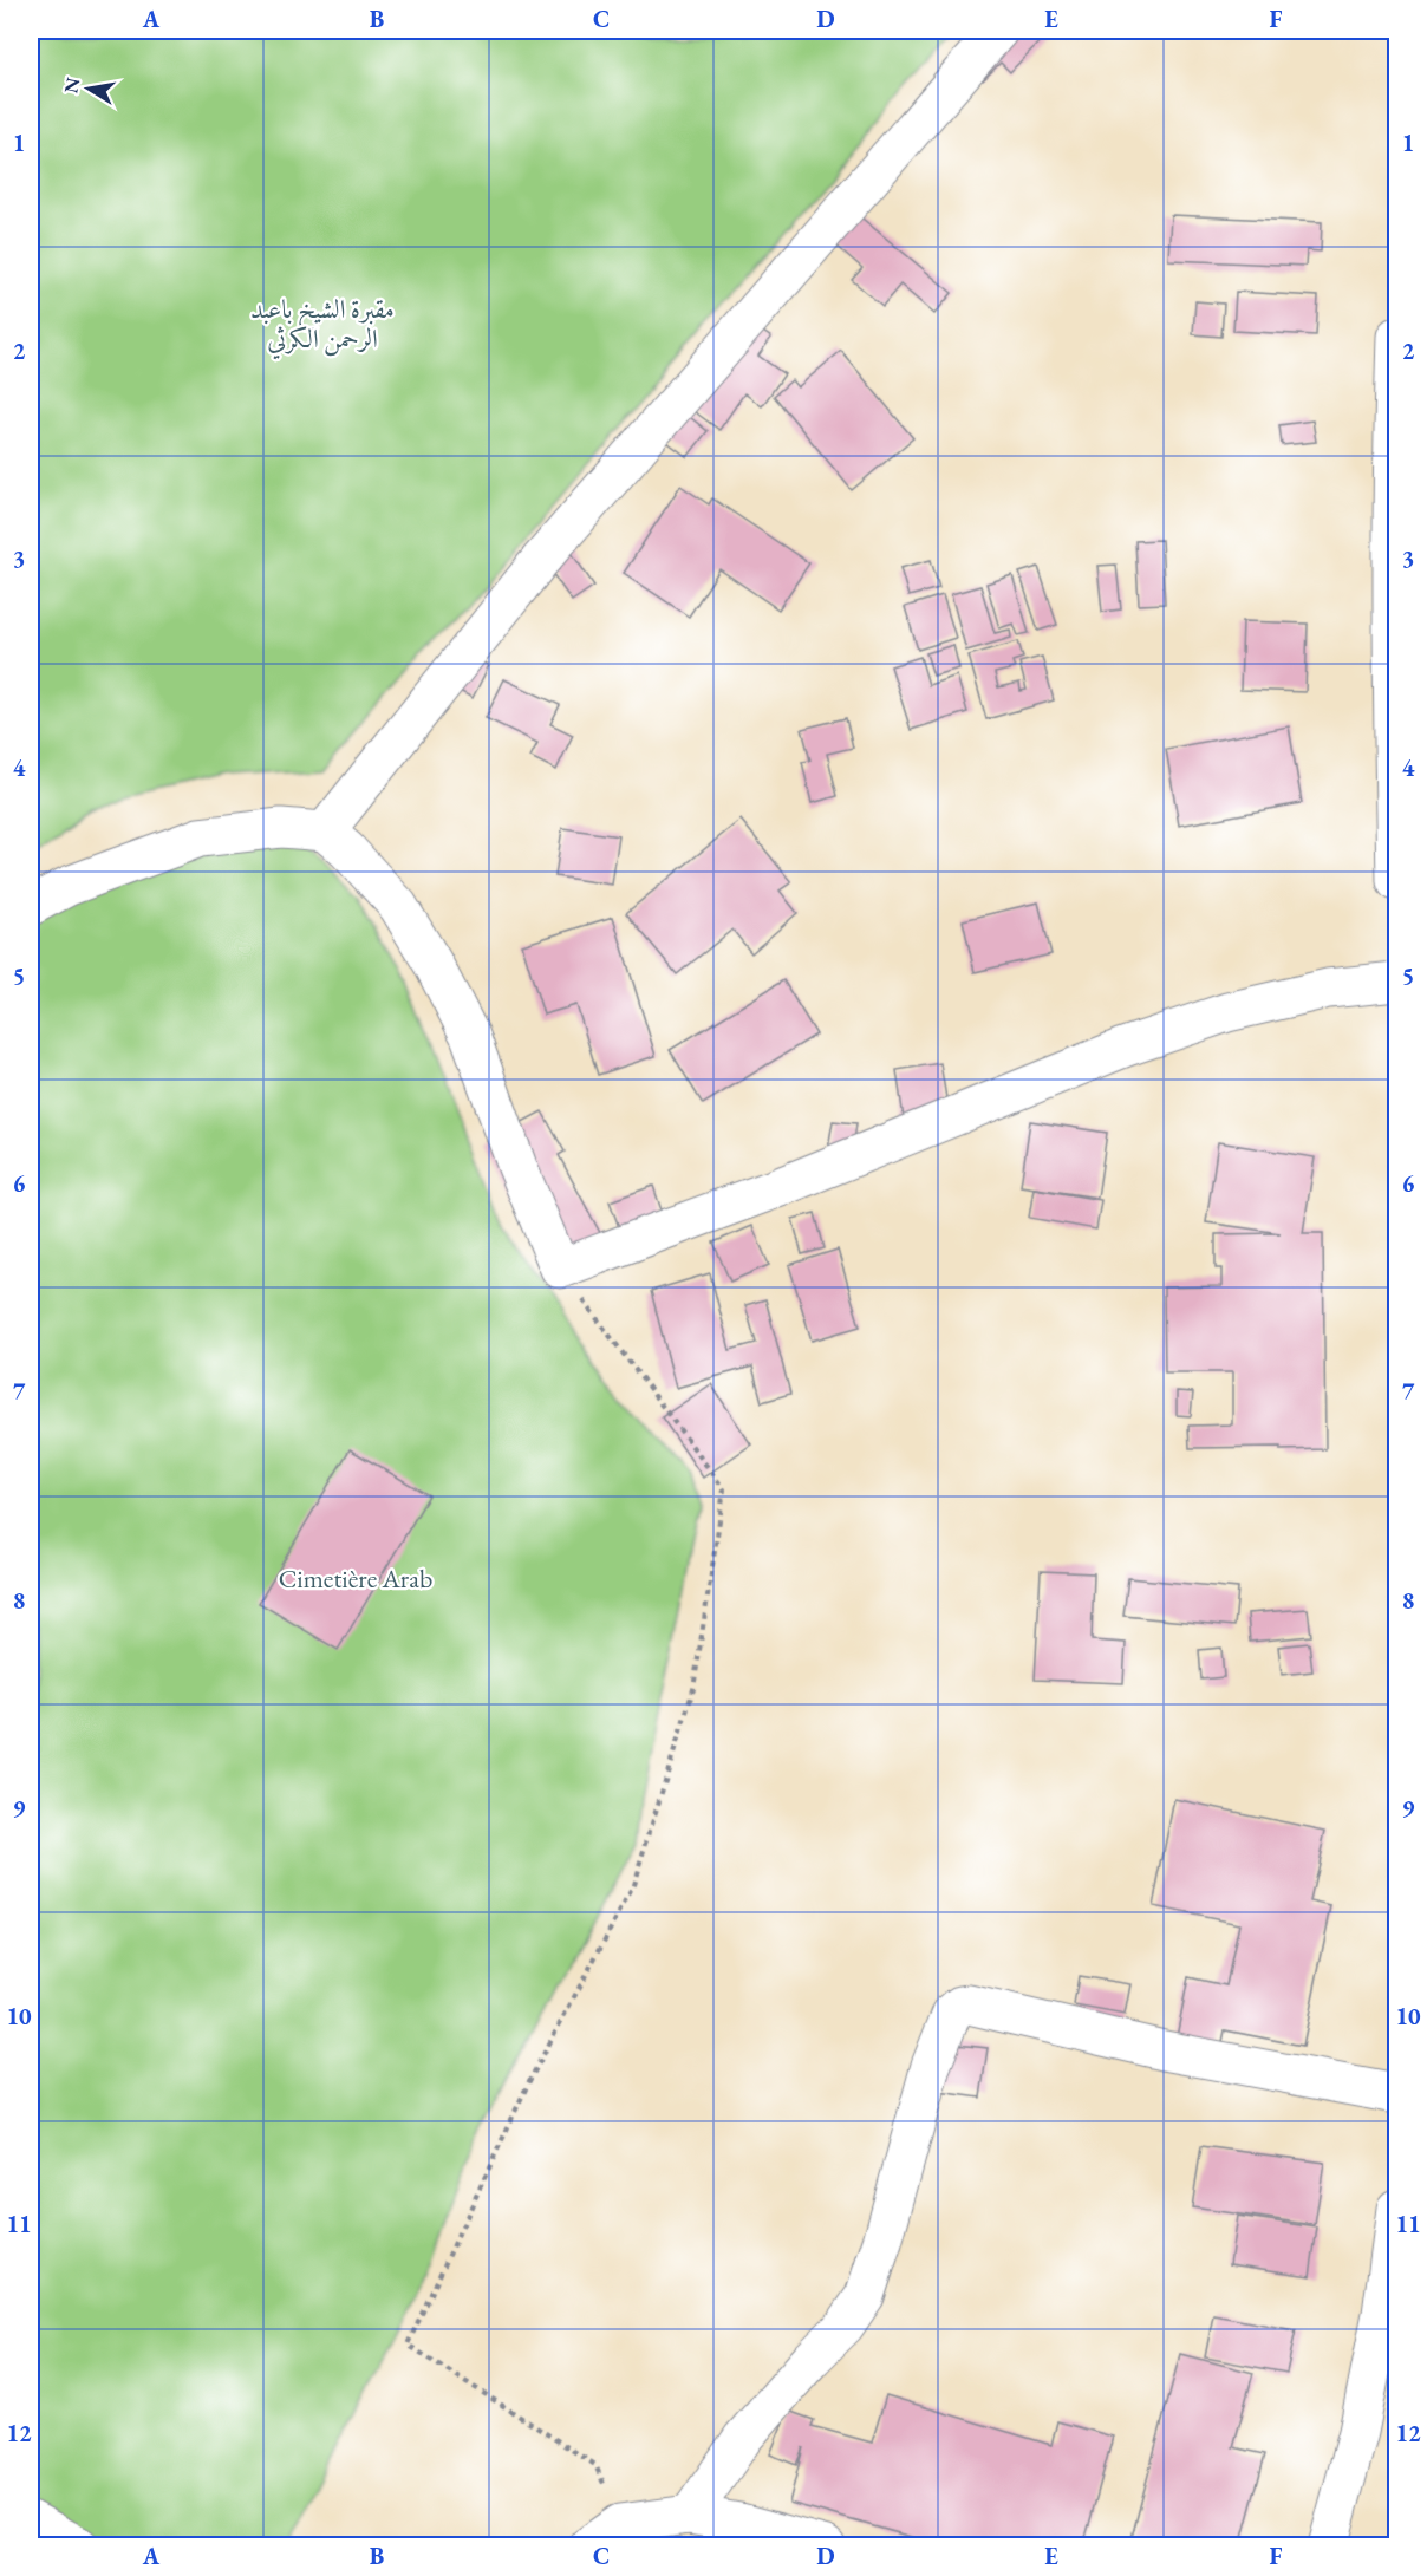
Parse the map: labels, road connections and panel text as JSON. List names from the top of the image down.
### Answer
{
  "parks": ["مقبرة الشيخ باعبد الرحمن الكرثي", "Cimetière Arab"],
  "north": "left",
  "grid": {
    "columns": [
      "A",
      "B",
      "C",
      "D",
      "E",
      "F"
    ],
    "rows": [
      "1",
      "2",
      "3",
      "4",
      "5",
      "6",
      "7",
      "8",
      "9",
      "10",
      "11",
      "12"
    ]
  }
}
